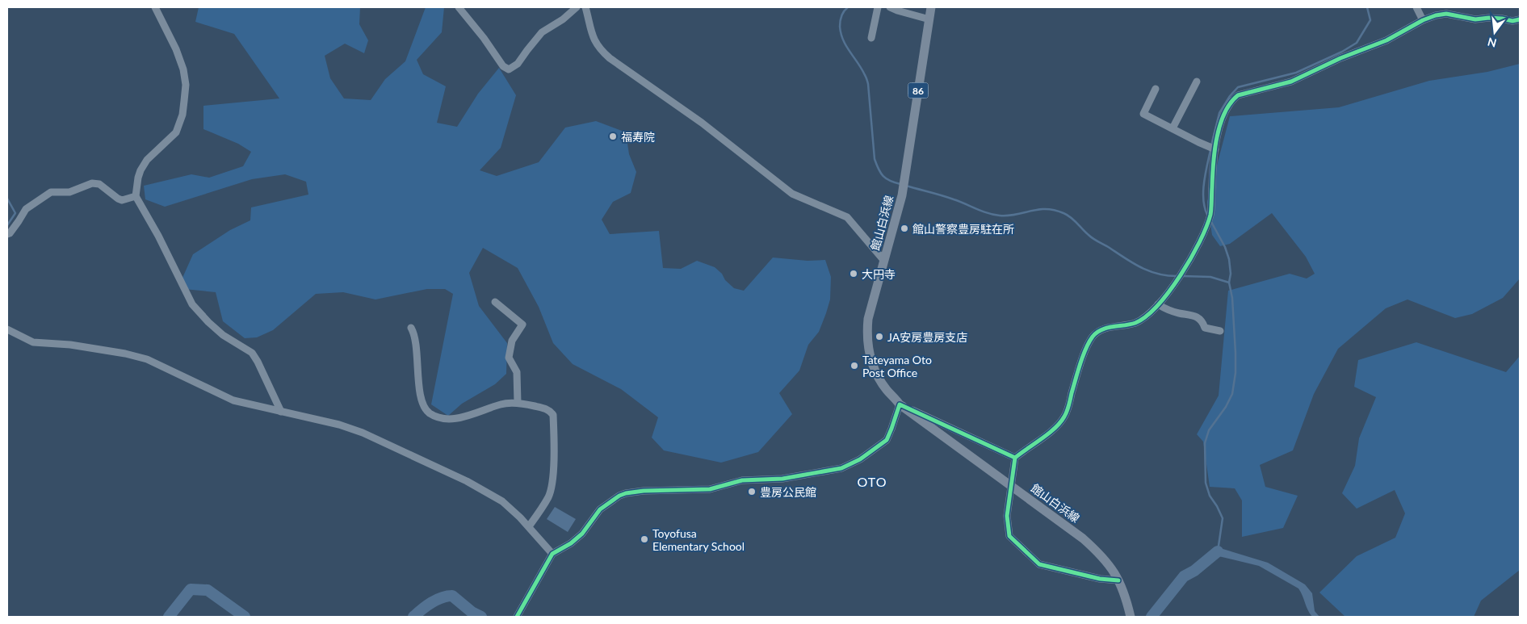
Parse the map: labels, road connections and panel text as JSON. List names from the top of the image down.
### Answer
{
  "streets": {
    "main road": ["86", "館山白浜線"]
  },
  "districts": ["OTO"],
  "places": [
    "福寿院",
    "館山警察豊房駐在所",
    "大円寺",
    "JA安房豊房支店",
    "Tateyama Oto Post Office",
    "豊房公民館",
    "Toyofusa Elementary School"
  ],
  "north": "bottom"
}
